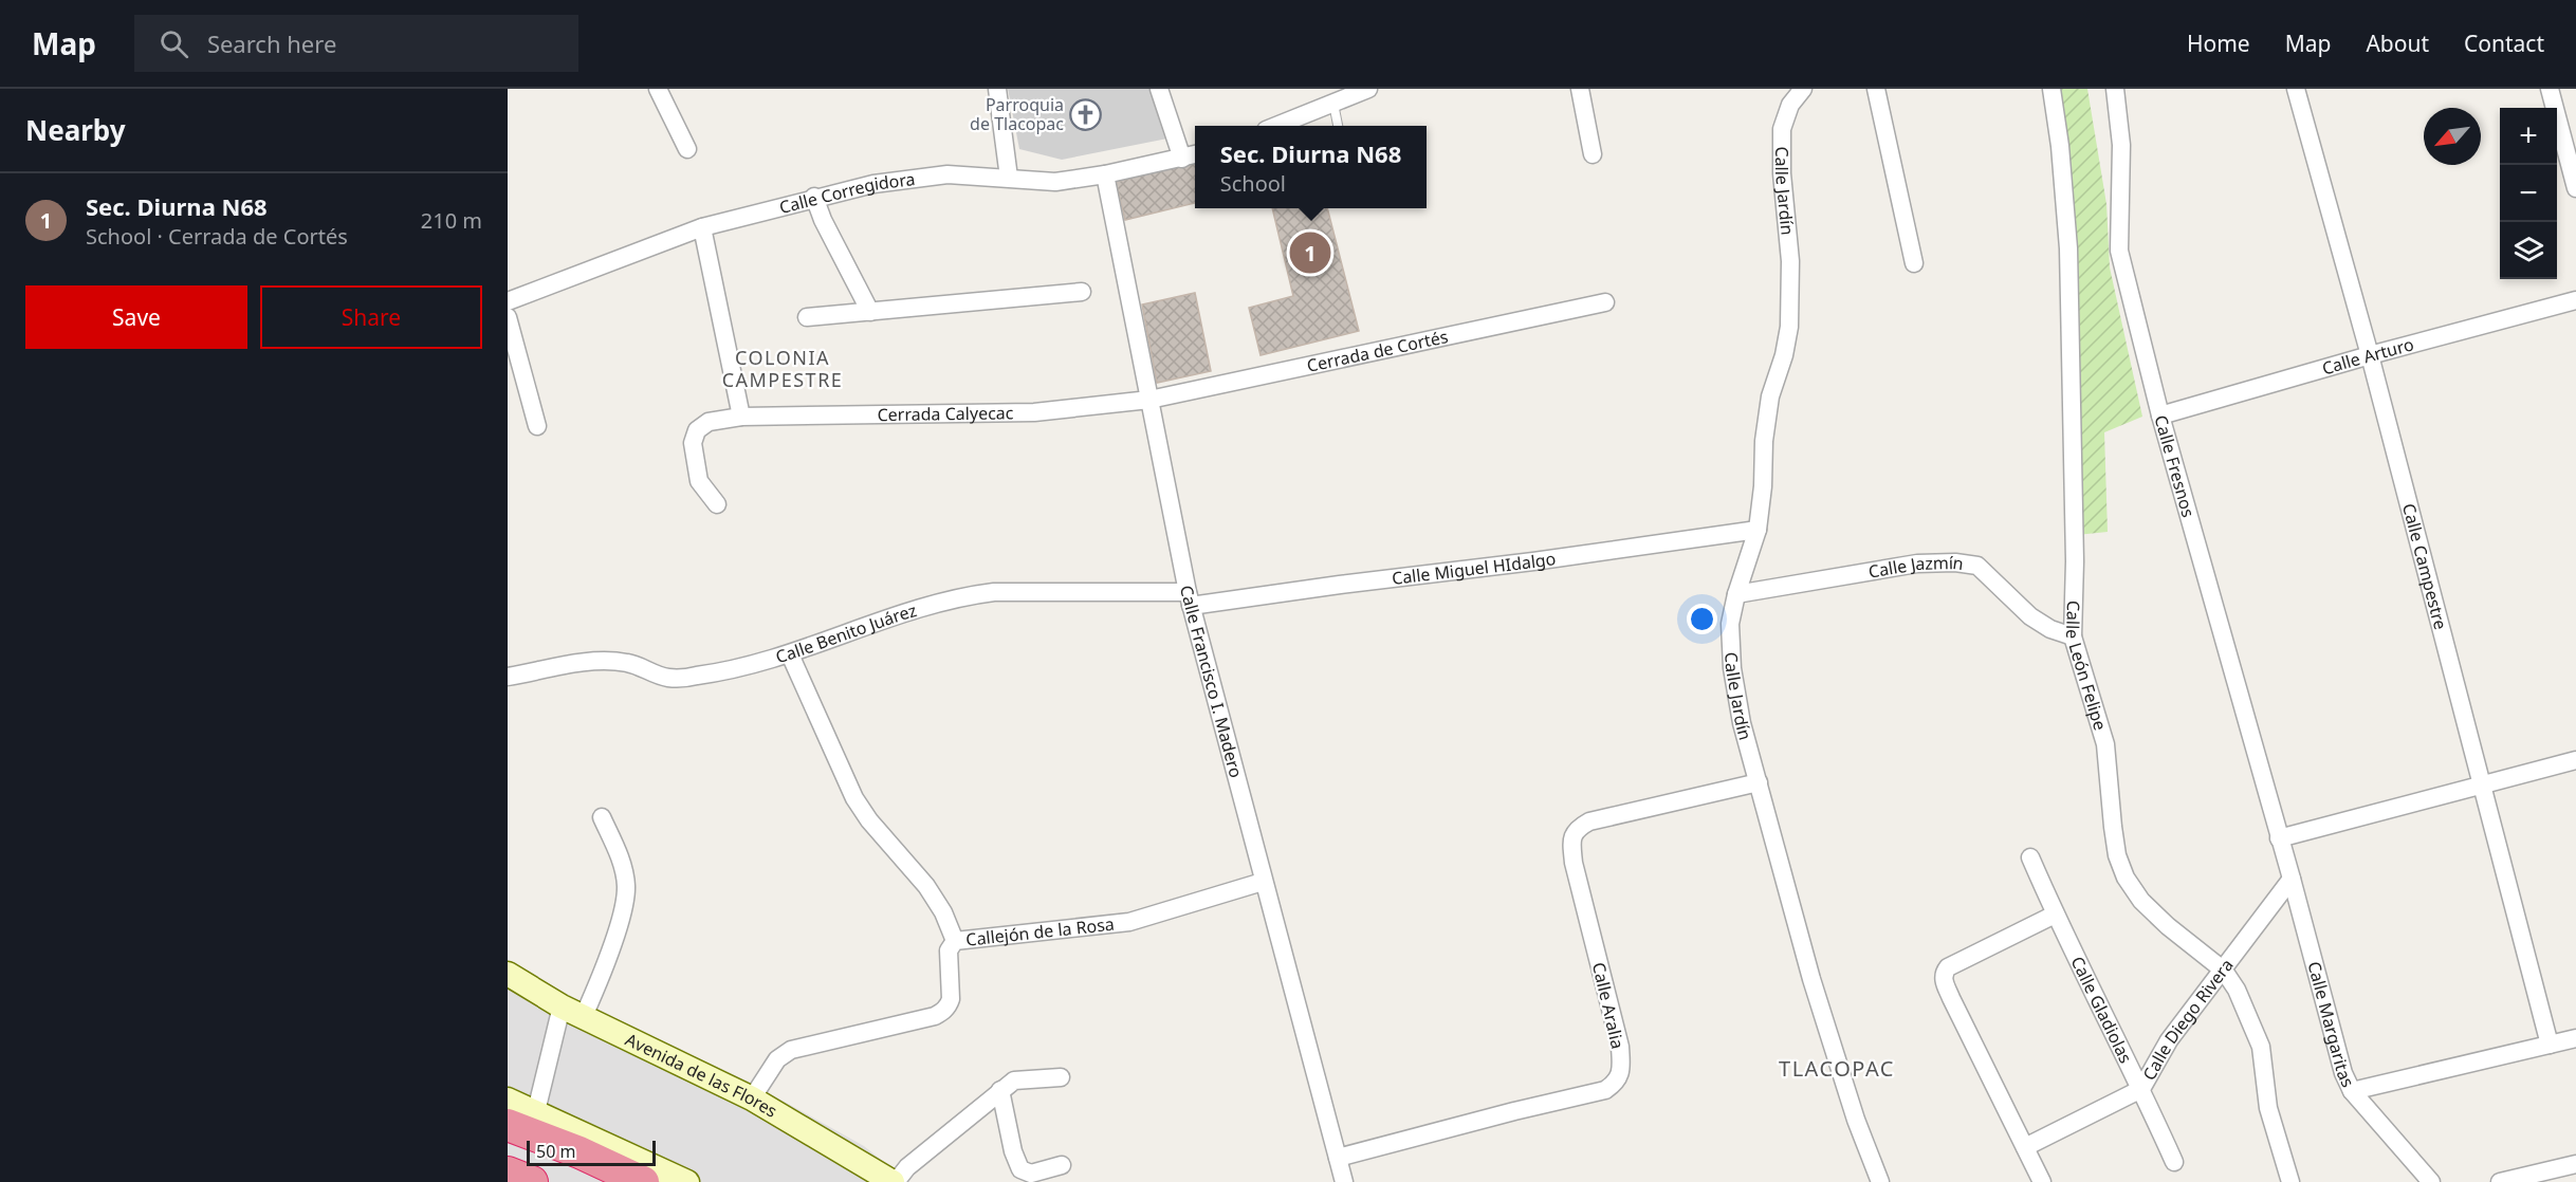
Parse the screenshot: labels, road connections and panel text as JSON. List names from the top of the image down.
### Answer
{
  "streets": {
    "street": [
      "Calle Jardín",
      "Calle Corregidora",
      "Cerrada de Cortés",
      "Calle Arturo",
      "Cerrada Calyecac",
      "Calle Fresnos",
      "Calle Campestre",
      "Calle Miguel HIdalgo",
      "Calle Jazmín",
      "Calle Benito Juárez",
      "Calle León Felipe",
      "Calle Francisco I. Madero",
      "Callejón de la Rosa",
      "Calle Aralia",
      "Calle Gladiolas",
      "Calle Diego Rivera",
      "Calle Margaritas",
      "Avenida de las Flores"
    ]
  },
  "crossings": [
    ["Calle Jardín", "Calle Miguel HIdalgo"],
    ["Calle Jardín", "Calle Jazmín"],
    ["Calle Jardín", "Calle Aralia"],
    ["Calle Corregidora", "Calle Francisco I. Madero"],
    ["Cerrada de Cortés", "Cerrada Calyecac"],
    ["Cerrada de Cortés", "Calle Francisco I. Madero"],
    ["Calle Arturo", "Calle Fresnos"],
    ["Calle Arturo", "Calle Campestre"],
    ["Cerrada Calyecac", "Calle Francisco I. Madero"],
    ["Calle Fresnos", "Calle Margaritas"],
    ["Calle Miguel HIdalgo", "Calle Benito Juárez"],
    ["Calle Miguel HIdalgo", "Calle Francisco I. Madero"],
    ["Calle Jazmín", "Calle León Felipe"],
    ["Calle Benito Juárez", "Calle Francisco I. Madero"],
    ["Calle León Felipe", "Calle Diego Rivera"],
    ["Calle Francisco I. Madero", "Callejón de la Rosa"],
    ["Calle Francisco I. Madero", "Calle Aralia"],
    ["Callejón de la Rosa", "Avenida de las Flores"],
    ["Calle Gladiolas", "Calle Diego Rivera"],
    ["Calle Diego Rivera", "Calle Margaritas"]
  ],
  "districts": ["COLONIA CAMPESTRE", "TLACOPAC"],
  "places": {
    "church": ["Parroquia de Tlacopac"]
  },
  "scale_bar": "50 m",
  "north": "bottom left",
  "page": {
    "header": "Map",
    "search": "Search here",
    "nav": [
      "Home",
      "Map",
      "About",
      "Contact"
    ],
    "heading": "Nearby",
    "map_buttons": ["+", "−"],
    "popup": ["Sec. Diurna N68", "School"],
    "list": [
      {
        "mark": "1",
        "name": "Sec. Diurna N68",
        "note": "School · Cerrada de Cortés",
        "value": "210 m"
      }
    ],
    "pins": "1",
    "buttons": ["Save", "Share"],
    "scale": "50 m"
  }
}
